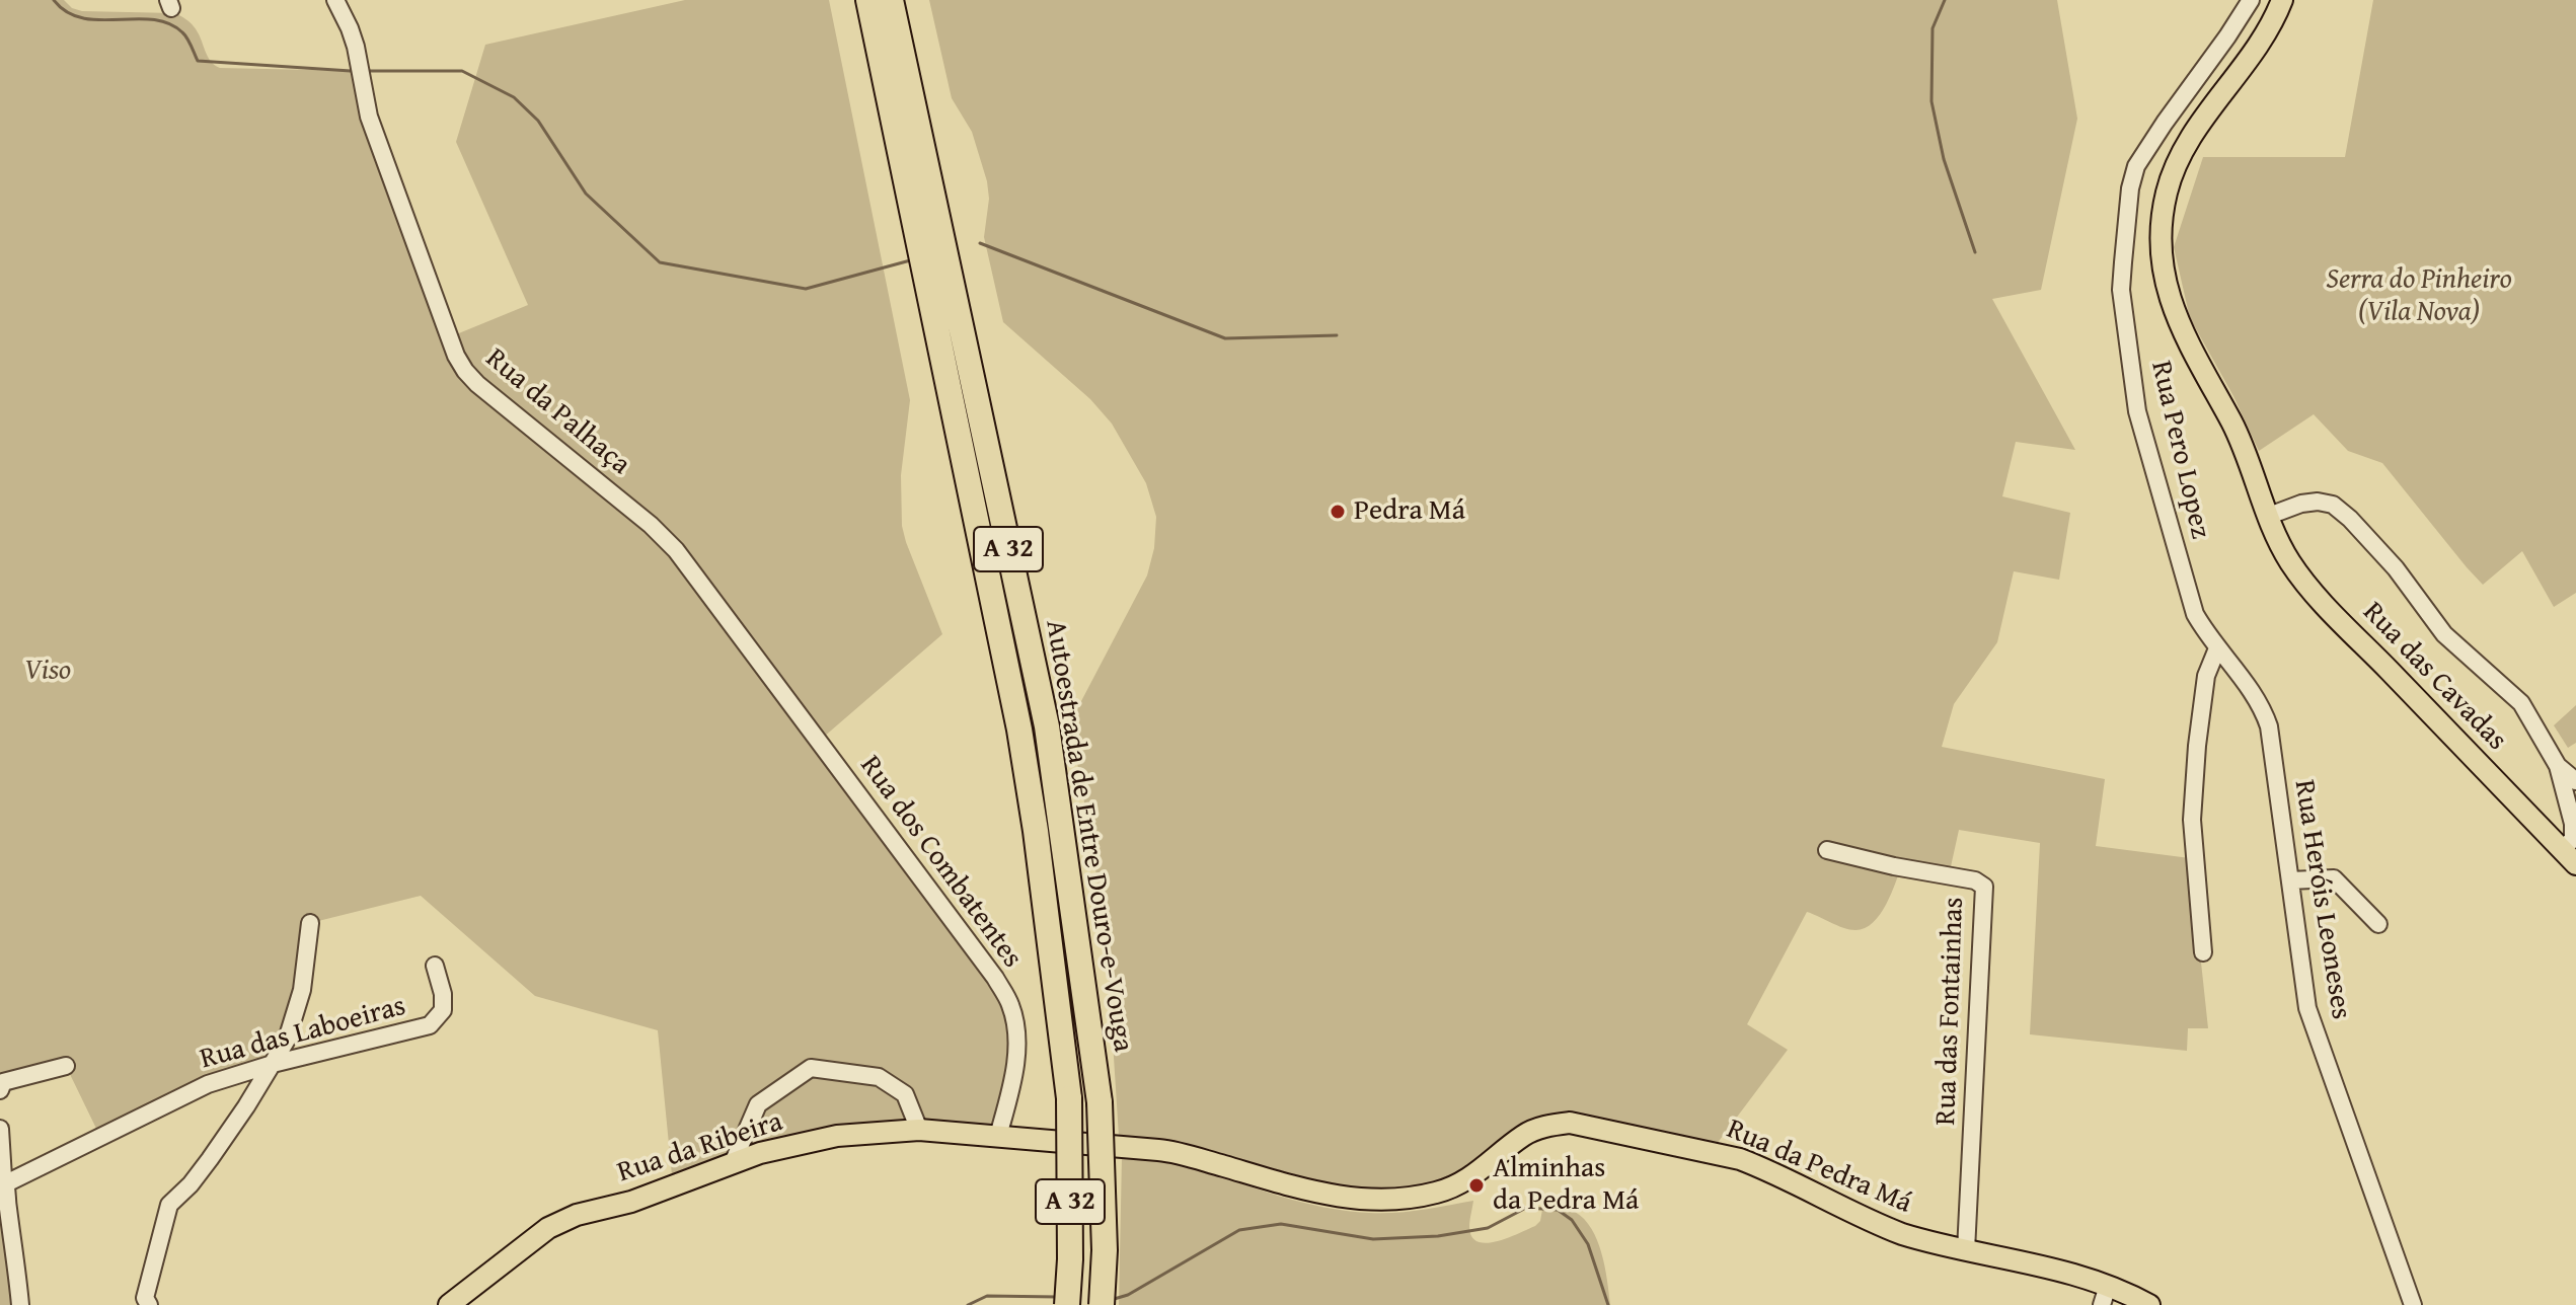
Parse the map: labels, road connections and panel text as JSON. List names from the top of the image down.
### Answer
{
  "streets": {
    "highway": ["A 32", "Autoestrada de Entre Douro-e-Vouga"],
    "main road": ["Rua das Cavadas", "Rua da Ribeira", "Rua da Pedra Má"],
    "street": [
      "Rua da Palhaça",
      "Rua Pero Lopez",
      "Rua dos Combatentes",
      "Rua Heróis Leoneses",
      "Rua das Fontainhas",
      "Rua das Laboeiras"
    ]
  },
  "crossings": [
    ["Rua da Palhaça", "Rua dos Combatentes"],
    ["Rua Pero Lopez", "Rua Heróis Leoneses"],
    ["Rua dos Combatentes", "Rua da Ribeira"],
    ["Rua dos Combatentes", "Rua da Pedra Má"],
    ["Rua das Fontainhas", "Rua da Pedra Má"],
    ["Rua da Ribeira", "Rua da Pedra Má"]
  ],
  "parks": ["Serra do Pinheiro (Vila Nova)", "Viso"],
  "places": ["Pedra Má", "Alminhas da Pedra Má"]
}
